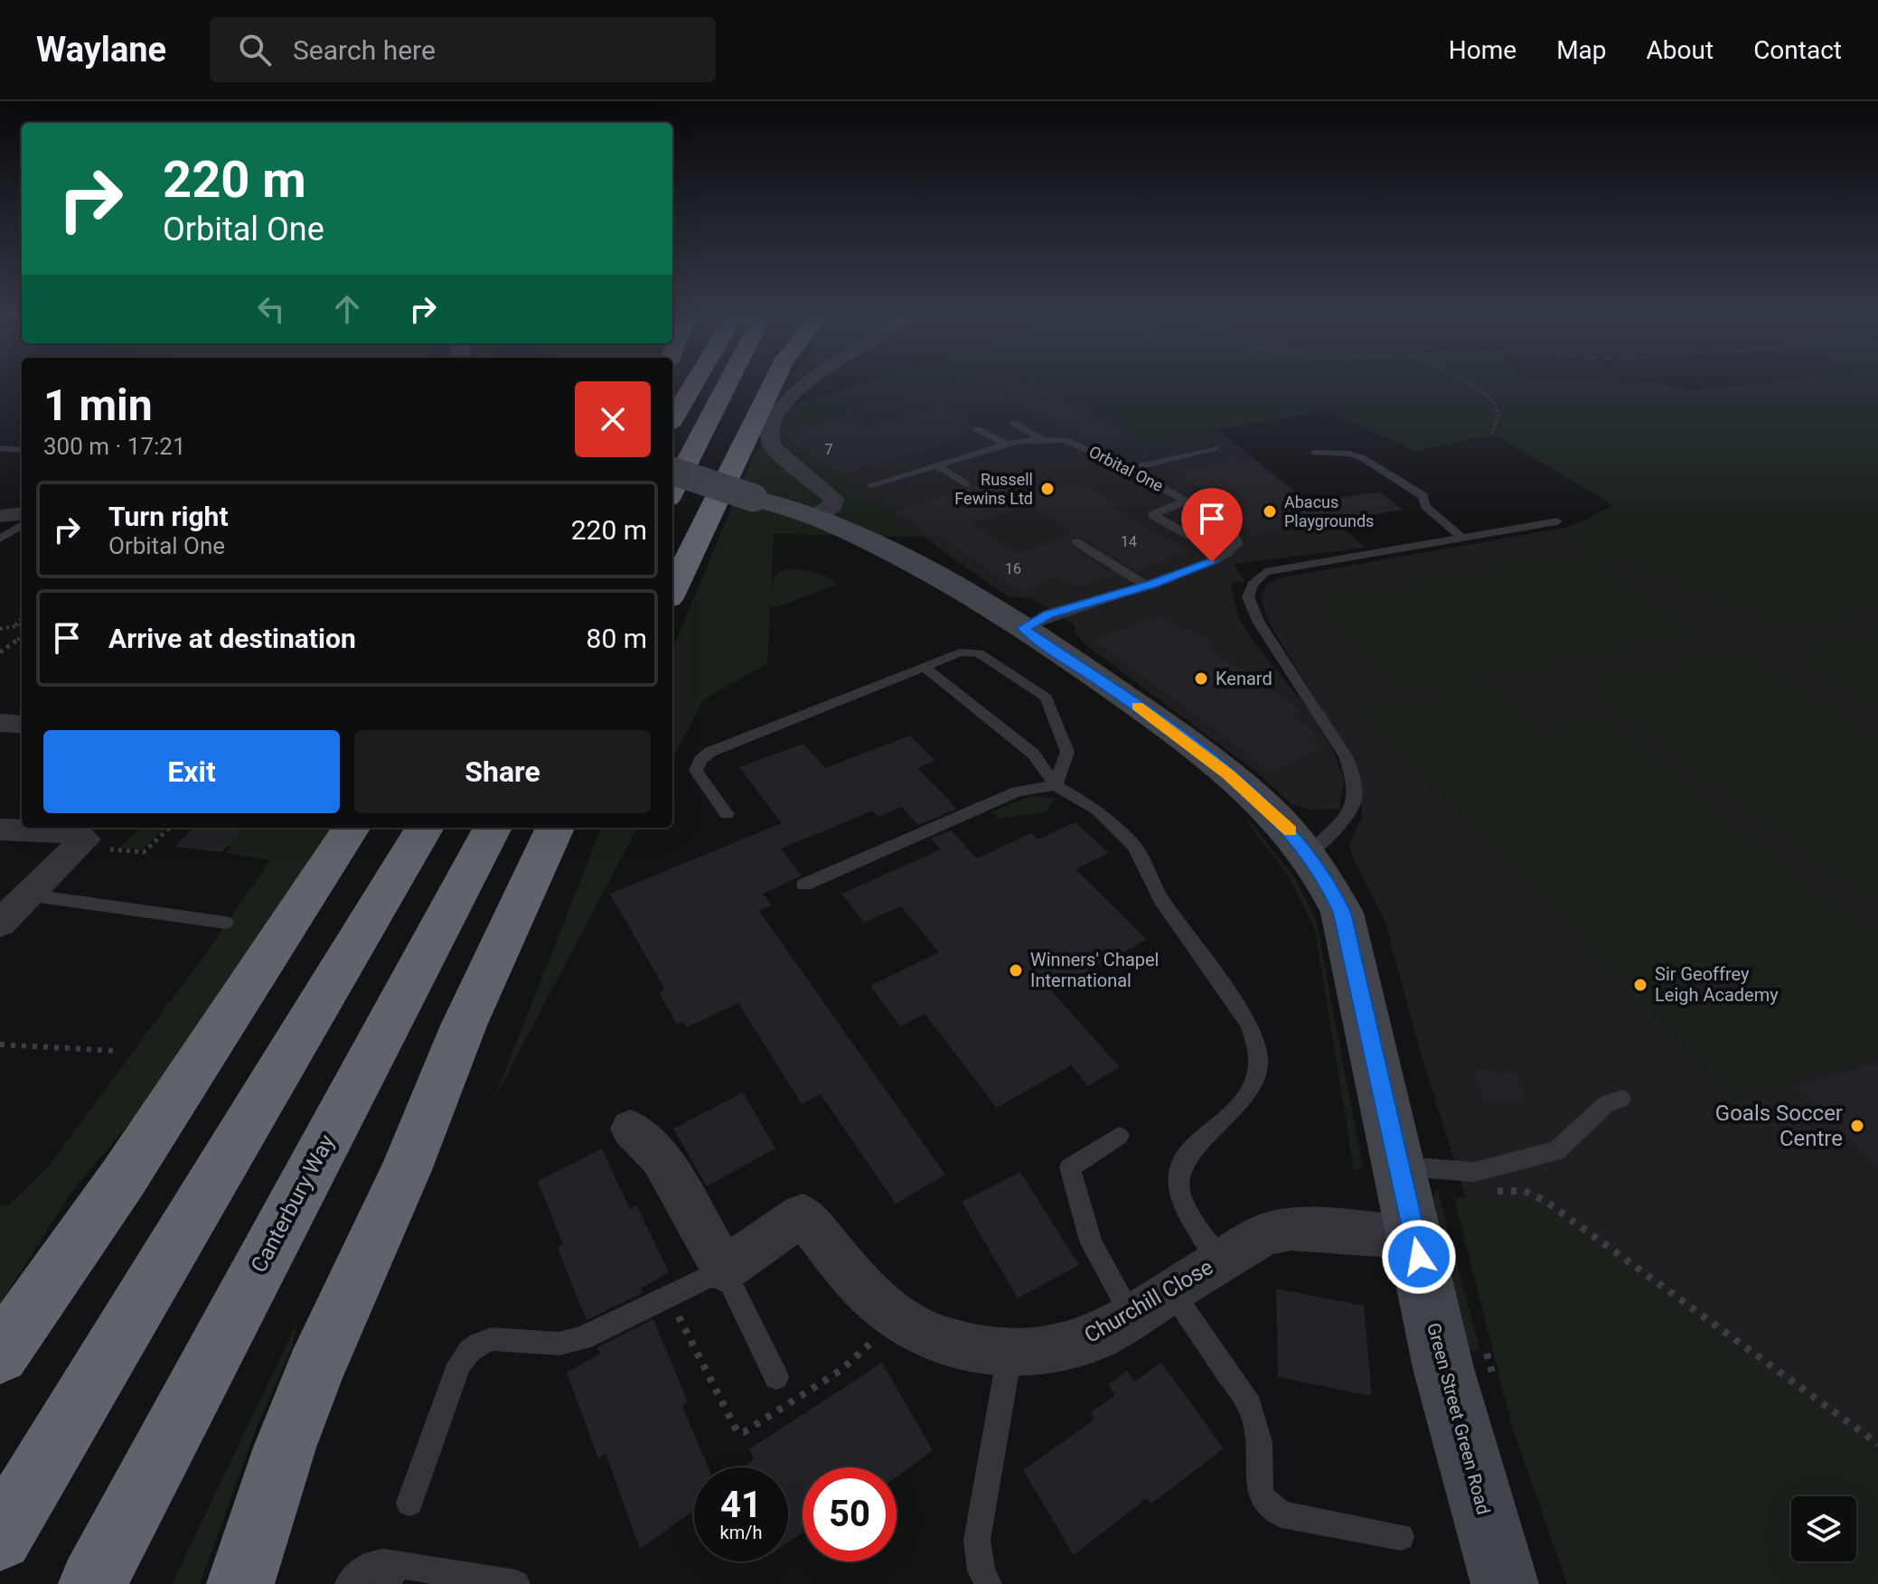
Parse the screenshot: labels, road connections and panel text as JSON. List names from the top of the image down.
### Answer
{
  "streets": {
    "highway": ["Canterbury Way"],
    "main road": ["Green Street Green Road"],
    "street": ["Churchill Close"],
    "lane": ["Orbital One"]
  },
  "crossings": [
    ["Orbital One", "Green Street Green Road"],
    ["Churchill Close", "Green Street Green Road"]
  ],
  "places": [
    "Russell Fewins Ltd",
    "Abacus Playgrounds",
    "Kenard",
    "Winners' Chapel International",
    "Sir Geoffrey Leigh Academy",
    "Goals Soccer Centre"
  ],
  "house_numbers": ["7", "14", "16"],
  "page": {
    "header": "Waylane",
    "search": "Search here",
    "nav": [
      "Home",
      "Map",
      "About",
      "Contact"
    ],
    "turn": ["220 m", "Orbital One"],
    "heading": ["1 min", "300 m · 17:21"],
    "list": [
      {
        "name": "Turn right",
        "note": "Orbital One",
        "value": "220 m"
      },
      {
        "name": "Arrive at destination",
        "value": "80 m"
      }
    ],
    "buttons": ["Exit", "Share"],
    "speed": "41 km/h",
    "limit": "50"
  }
}
